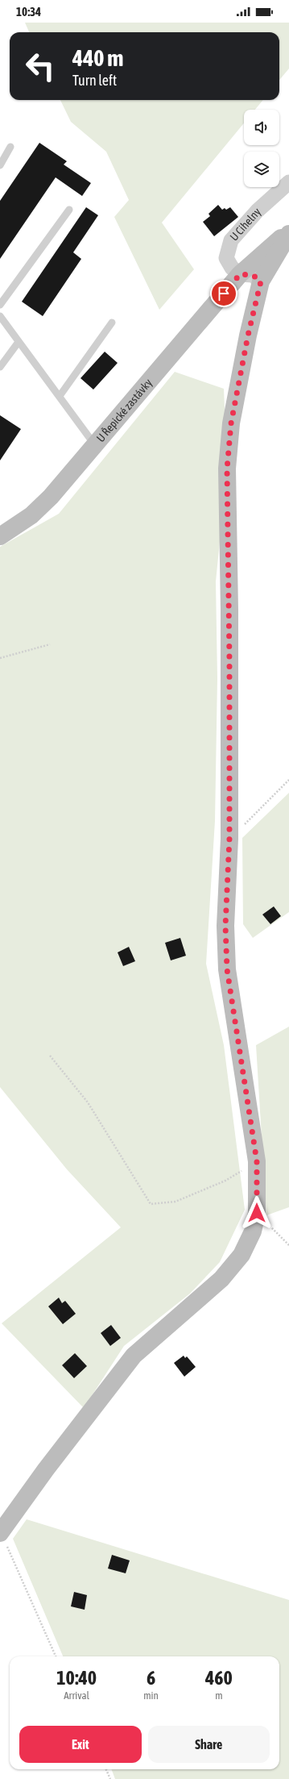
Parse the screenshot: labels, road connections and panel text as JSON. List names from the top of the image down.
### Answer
{
  "streets": {
    "street": ["U Cihelny", "U Řepické zastávky"]
  },
  "crossings": [
    ["U Cihelny", "U Řepické zastávky"]
  ],
  "page": {
    "status": "10:34",
    "turn": ["440 m", "Turn left"],
    "eta": [
      "10:40",
      "Arrival",
      "6",
      "min",
      "460",
      "m"
    ],
    "buttons": ["Exit", "Share"]
  }
}
